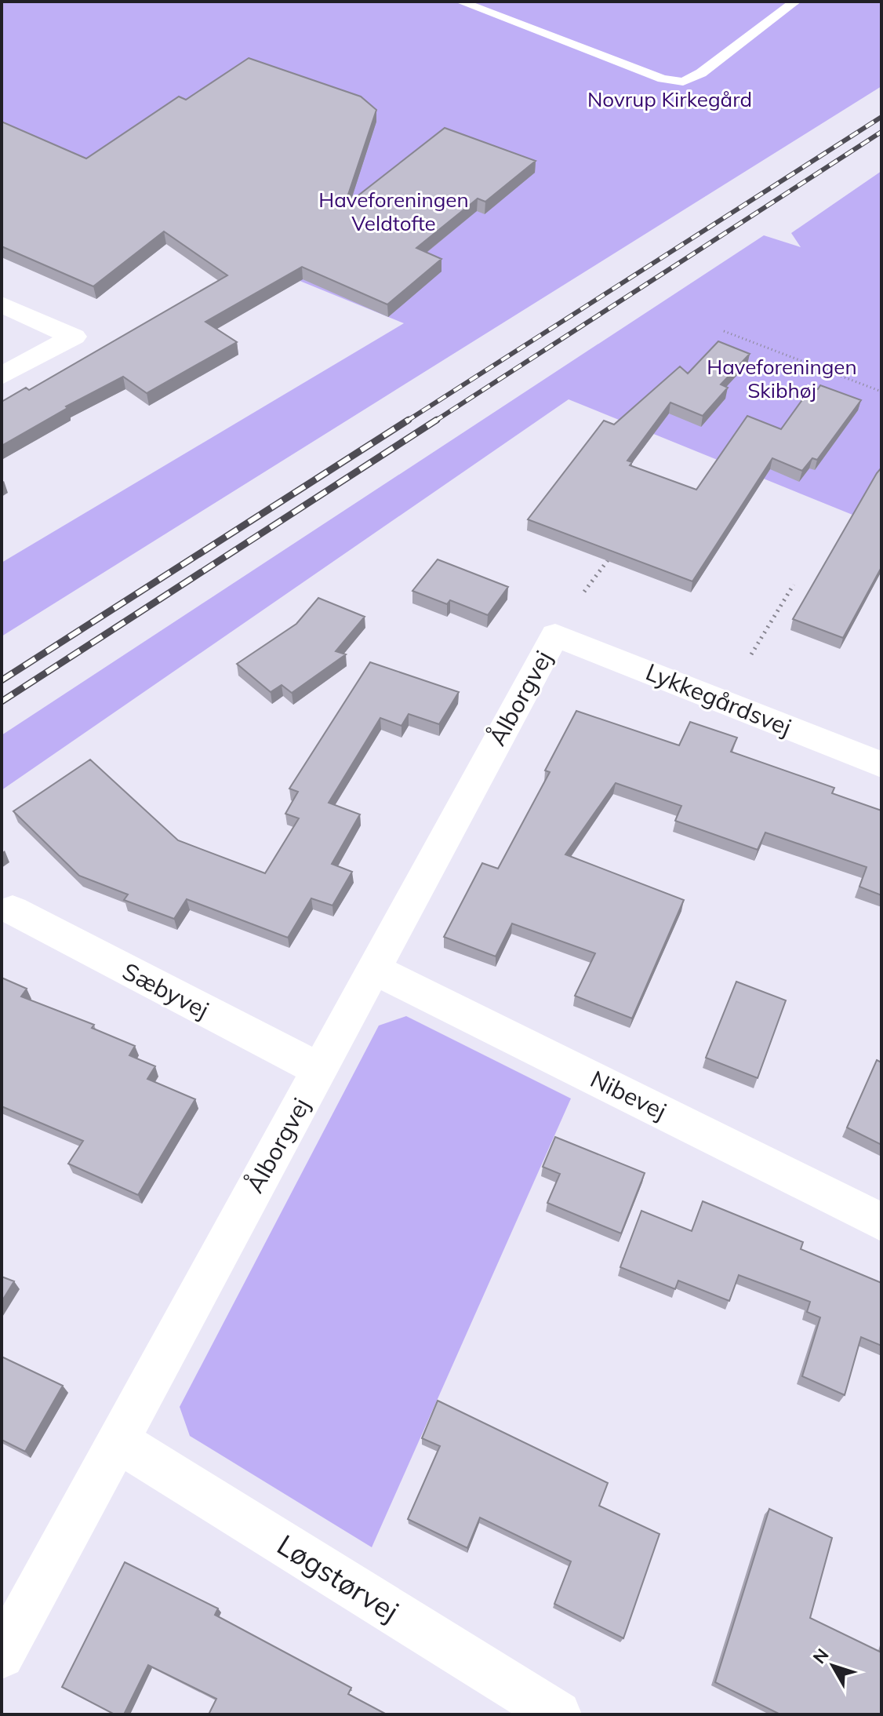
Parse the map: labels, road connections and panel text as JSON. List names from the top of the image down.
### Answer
{
  "streets": {
    "street": [
      "Ålborgvej",
      "Lykkegårdsvej",
      "Sæbyvej",
      "Nibevej",
      "Løgstørvej"
    ]
  },
  "crossings": [
    ["Ålborgvej", "Lykkegårdsvej"],
    ["Ålborgvej", "Sæbyvej"],
    ["Ålborgvej", "Nibevej"],
    ["Ålborgvej", "Løgstørvej"]
  ],
  "parks": ["Novrup Kirkegård", "Haveforeningen Veldtofte", "Haveforeningen Skibhøj"],
  "north": "top left"
}
